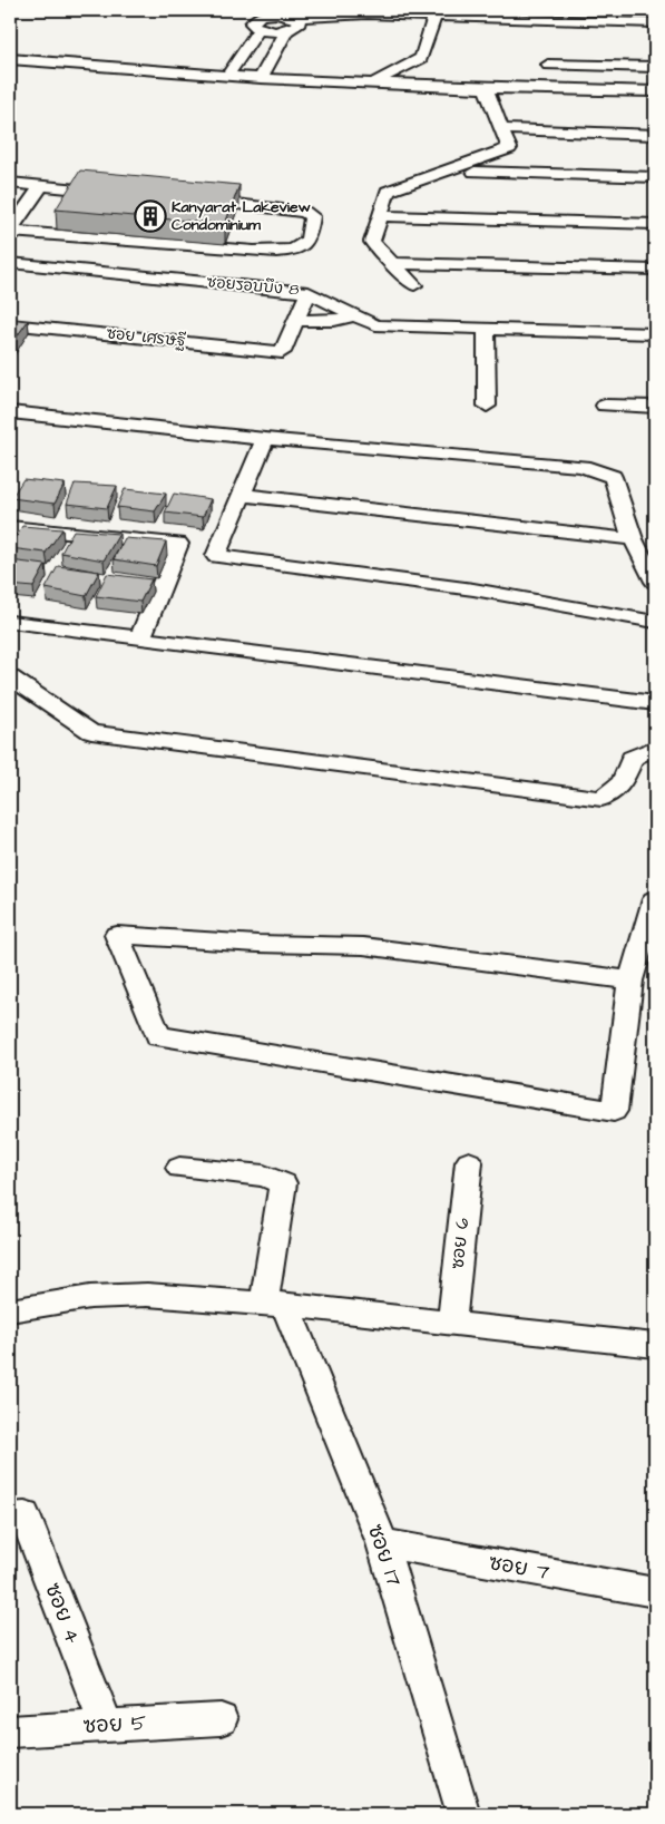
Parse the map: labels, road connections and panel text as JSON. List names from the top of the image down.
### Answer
{
  "streets": {
    "street": [
      "ซอยรอบบึง 8",
      "ซอย เศรษฐี",
      "ซอย 6",
      "ซอย 17",
      "ซอย 7",
      "ซอย 4",
      "ซอย 5"
    ]
  },
  "crossings": [
    ["ซอย 17", "ซอย 7"],
    ["ซอย 4", "ซอย 5"]
  ],
  "places": {
    "building": ["Kanyarat Lakeview Condominium"]
  }
}
